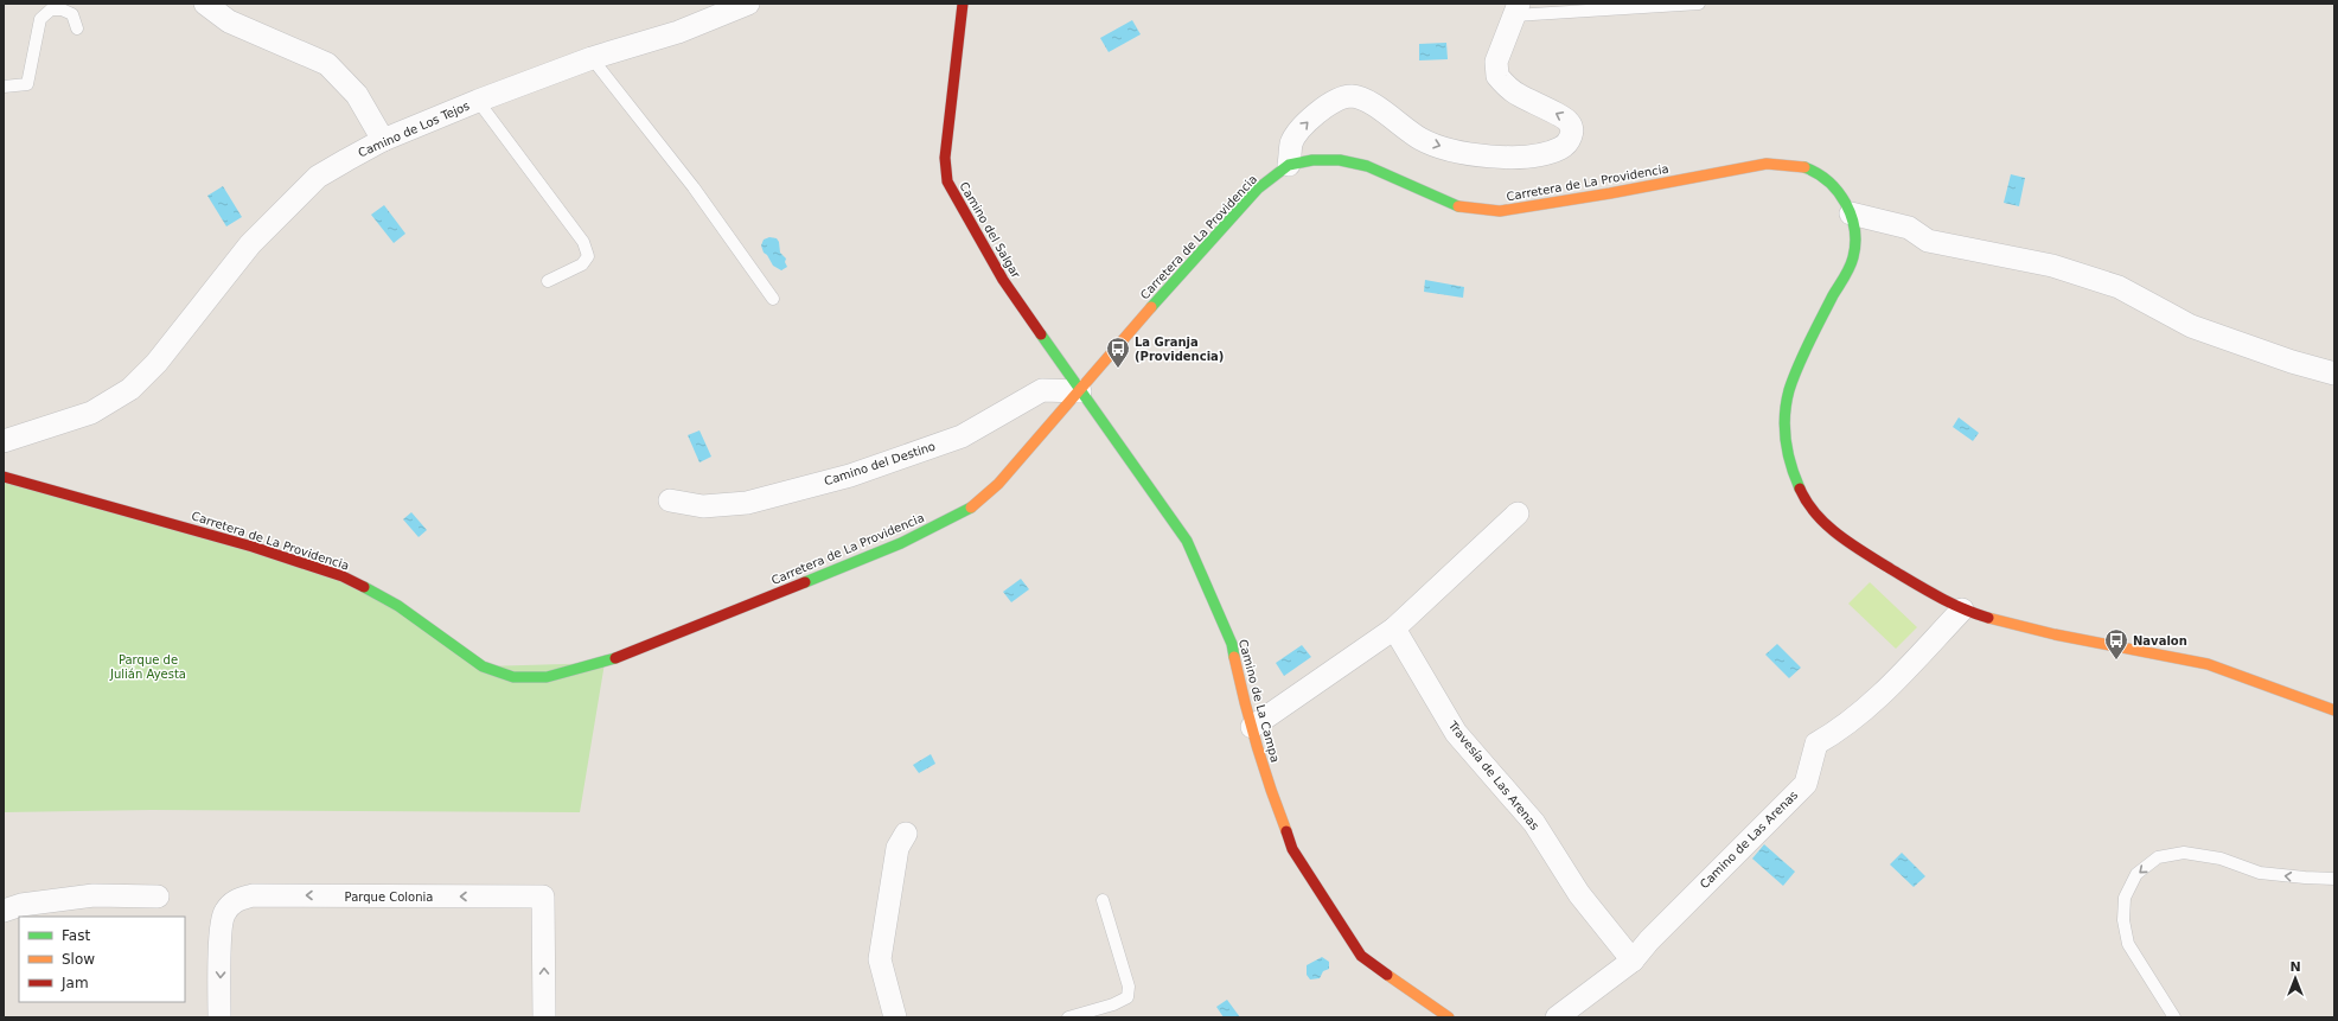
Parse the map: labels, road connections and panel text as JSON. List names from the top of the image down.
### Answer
{
  "streets": {
    "street": [
      "Camino de Los Tejos",
      "Carretera de La Providencia",
      "Camino del Salgar",
      "Camino del Destino",
      "Camino de La Campa",
      "Travesía de Las Arenas",
      "Camino de Las Arenas",
      "Parque Colonia"
    ]
  },
  "crossings": [
    ["Carretera de La Providencia", "Camino del Salgar"],
    ["Carretera de La Providencia", "Camino del Destino"],
    ["Carretera de La Providencia", "Camino de La Campa"],
    ["Carretera de La Providencia", "Camino de Las Arenas"],
    ["Camino del Salgar", "Camino del Destino"],
    ["Camino del Salgar", "Camino de La Campa"],
    ["Camino del Destino", "Camino de La Campa"],
    ["Travesía de Las Arenas", "Camino de Las Arenas"]
  ],
  "parks": ["Parque de Julián Ayesta"],
  "places": {
    "bus stop": ["La Granja (Providencia)", "Navalon"]
  },
  "legend": ["Fast", "Slow", "Jam"],
  "north": "top"
}
